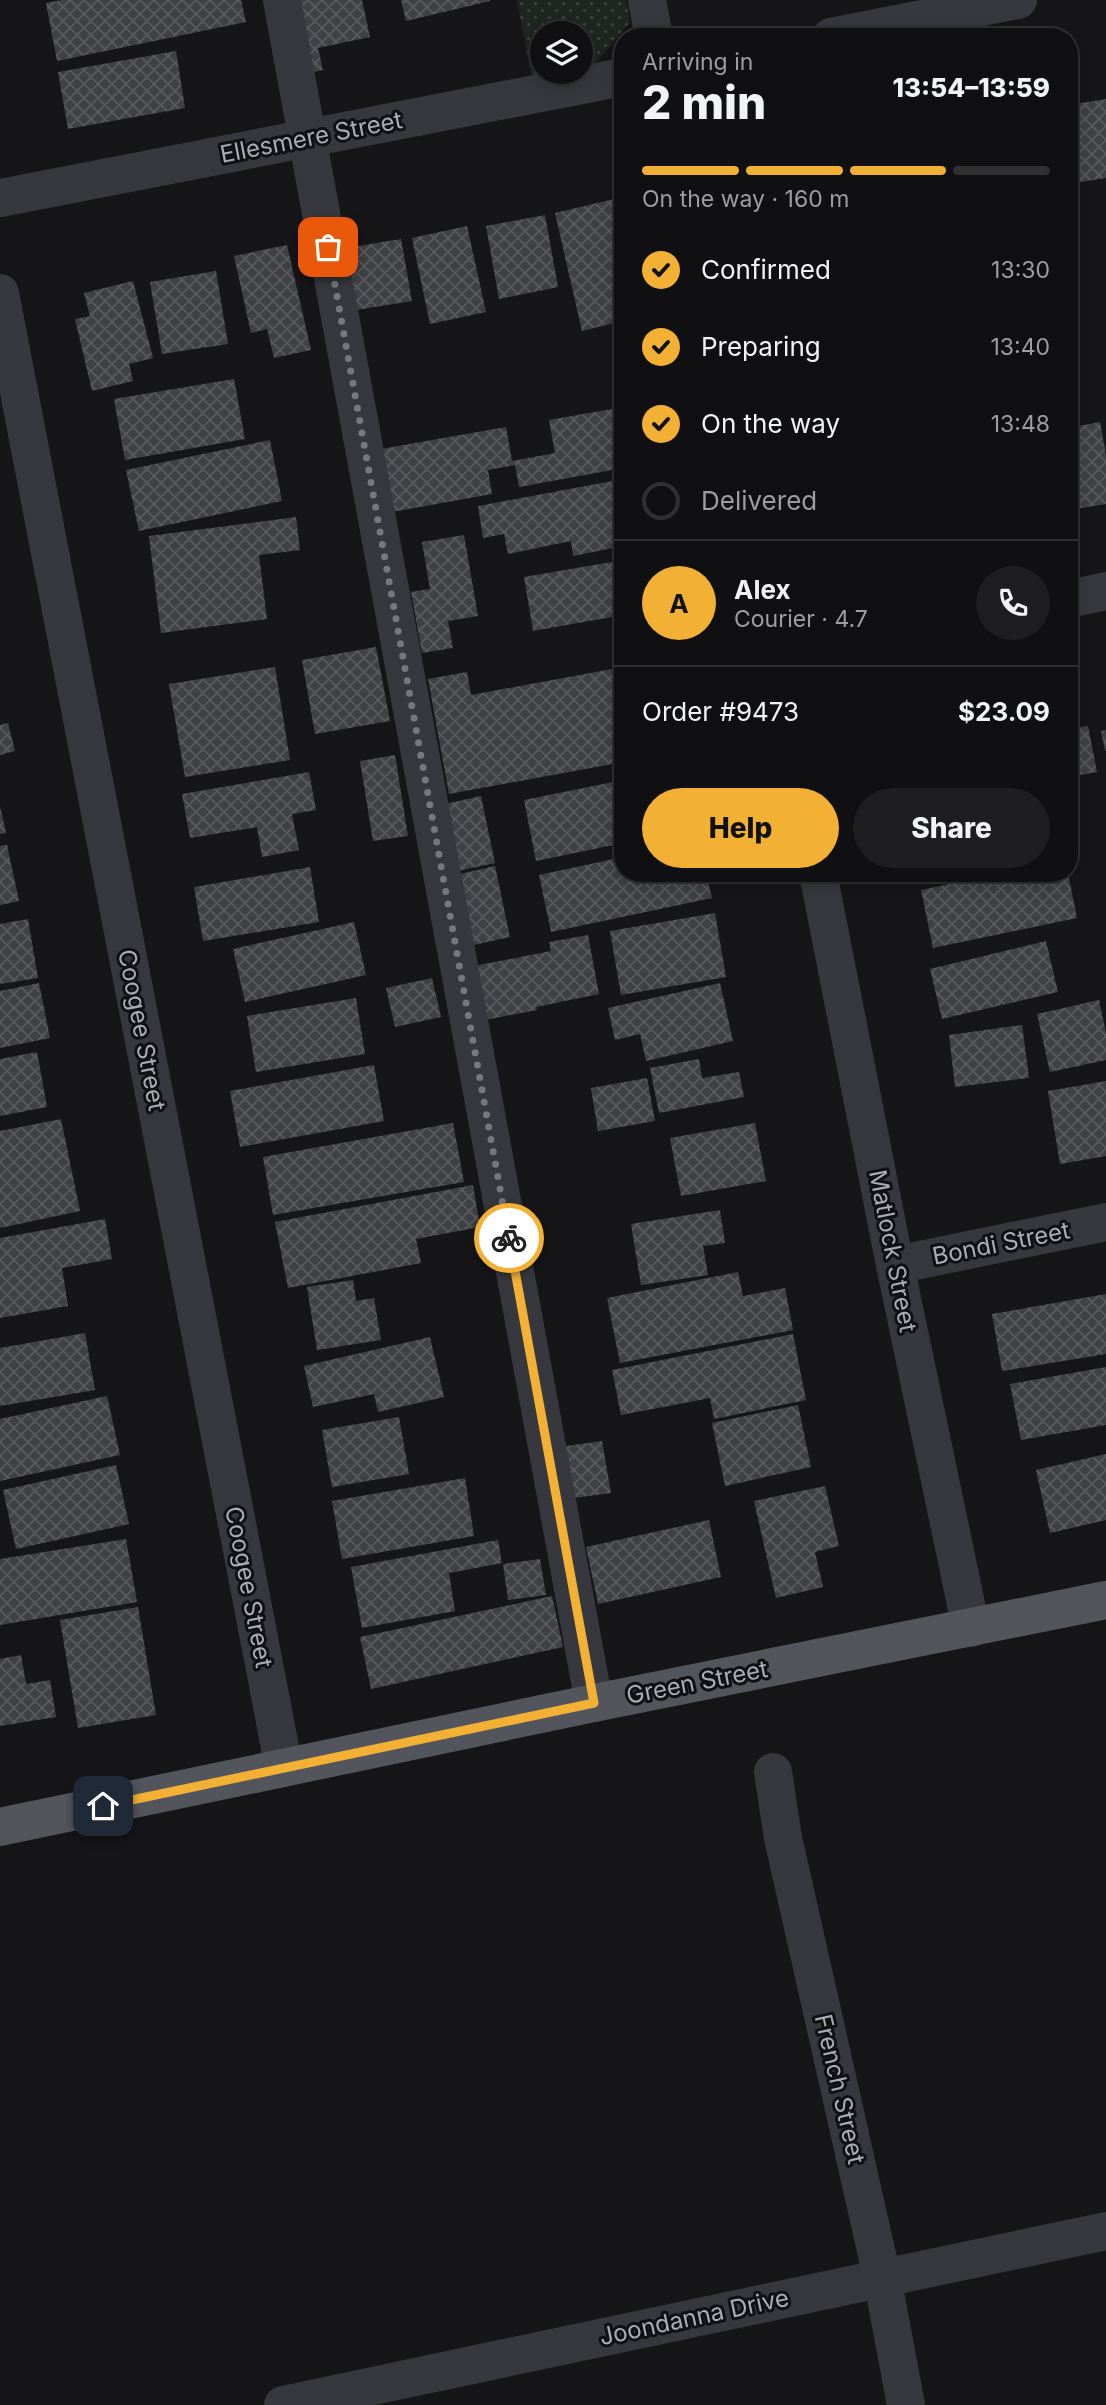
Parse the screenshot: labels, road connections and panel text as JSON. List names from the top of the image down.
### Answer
{
  "streets": {
    "main road": ["Green Street"],
    "street": [
      "Ellesmere Street",
      "Coogee Street",
      "Bondi Street",
      "Matlock Street",
      "French Street",
      "Joondanna Drive"
    ]
  },
  "crossings": [
    ["Coogee Street", "Green Street"],
    ["Bondi Street", "Matlock Street"],
    ["Matlock Street", "Green Street"],
    ["French Street", "Joondanna Drive"]
  ],
  "page": {
    "heading": ["2 min", "Arriving in", "13:54–13:59"],
    "panel": [
      "Alex",
      "Courier · 4.7",
      "Order #9473",
      "$23.09"
    ],
    "bar": "On the way · 160 m",
    "list": [
      ["Confirmed", "13:30"],
      ["Preparing", "13:40"],
      ["On the way", "13:48"],
      "Delivered"
    ],
    "round": "A",
    "buttons": ["Help", "Share"]
  }
}
